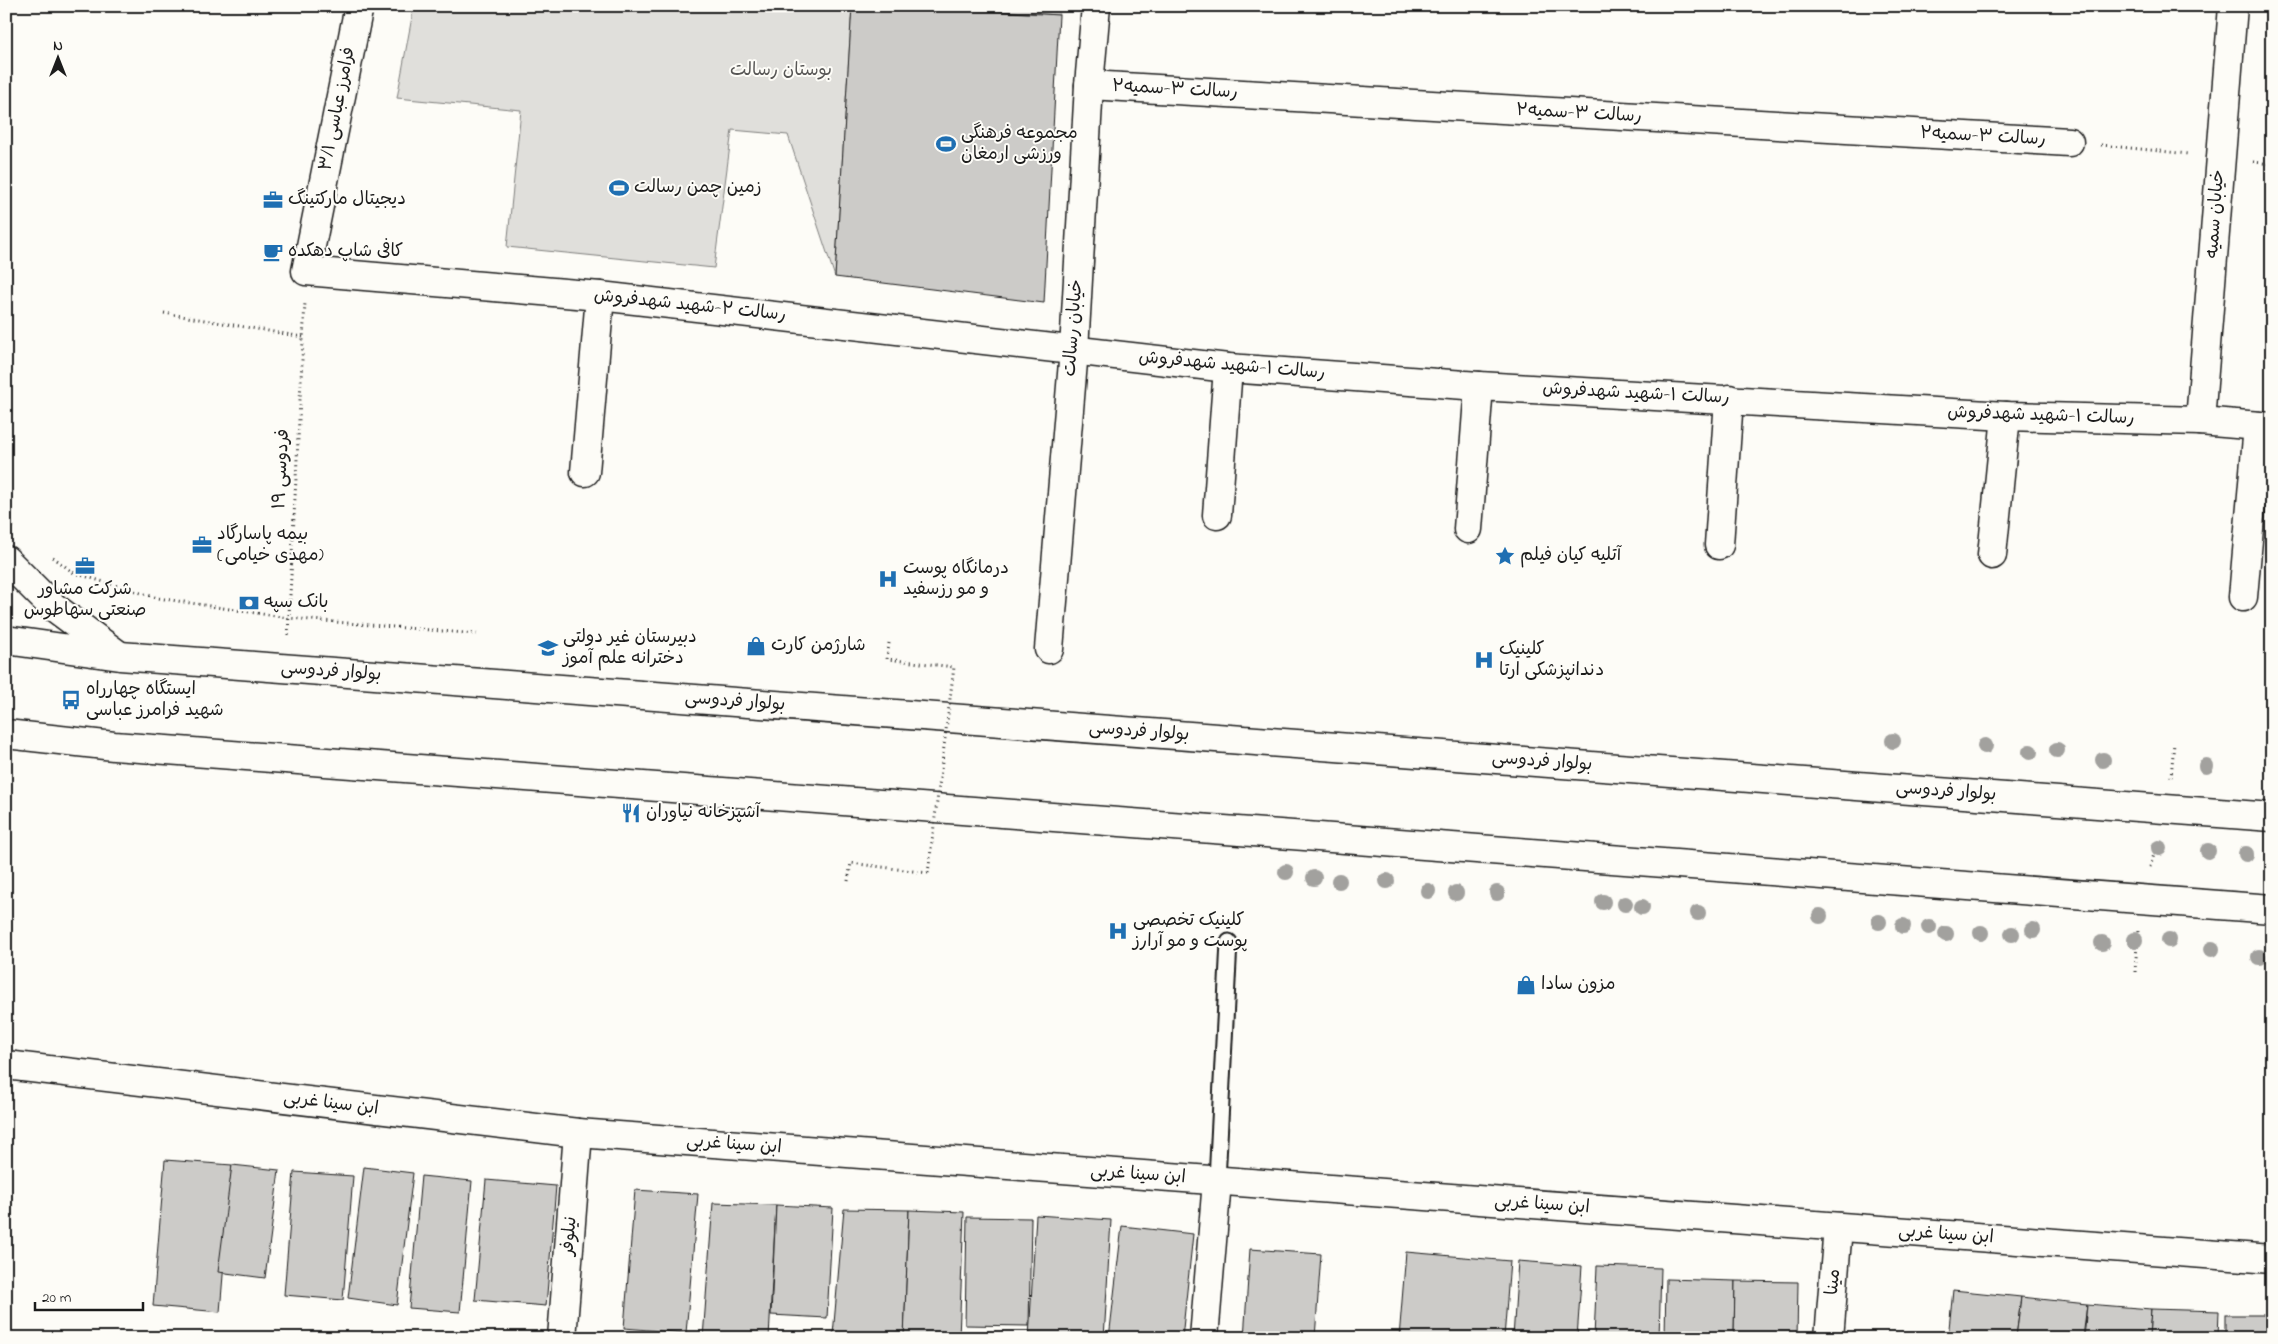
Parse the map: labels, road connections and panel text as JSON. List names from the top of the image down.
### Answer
{
  "streets": {
    "street": [
      "رسالت ۳-سمیه۲",
      "فرامرز عباسی ۳/۱",
      "خیابان سمیه",
      "رسالت ۲-شهید شهدفروش",
      "خیابان رسالت",
      "رسالت ۱-شهید شهدفروش",
      "بولوار فردوسی",
      "ابن سینا غربی",
      "نیلوفر",
      "مینا"
    ],
    "path": ["فردوسی ۱۹"]
  },
  "crossings": [
    ["رسالت ۳-سمیه۲", "خیابان رسالت"],
    ["فرامرز عباسی ۳/۱", "رسالت ۲-شهید شهدفروش"],
    ["فرامرز عباسی ۳/۱", "فردوسی ۱۹"],
    ["خیابان سمیه", "رسالت ۱-شهید شهدفروش"],
    ["رسالت ۲-شهید شهدفروش", "خیابان رسالت"],
    ["رسالت ۲-شهید شهدفروش", "رسالت ۱-شهید شهدفروش"],
    ["رسالت ۲-شهید شهدفروش", "فردوسی ۱۹"],
    ["خیابان رسالت", "رسالت ۱-شهید شهدفروش"],
    ["فردوسی ۱۹", "بولوار فردوسی"],
    ["ابن سینا غربی", "نیلوفر"],
    ["ابن سینا غربی", "مینا"]
  ],
  "parks": ["بوستان رسالت"],
  "places": {
    "sports": ["مجموعه فرهنگی ورزشی ارمغان", "زمین چمن رسالت"],
    "office": ["دیجیتال مارکتینگ", "بیمه پاسارگاد (مهدی خیامی)", "شرکت مشاور صنعتی سهاطوس"],
    "cafe": ["کافی شاپ دهکده"],
    "place": ["آتلیه کیان فیلم"],
    "hospital": ["درمانگاه پوست و مو رزسفید", "کلینیک دندانپزشکی ارتا", "کلینیک تخصصی پوست و مو آرارز"],
    "bank": ["بانک سپه"],
    "shop": ["شارژمن کارت", "مزون سادا"],
    "school or university": ["دبیرستان غیر دولتی دخترانه علم آموز"],
    "bus stop": ["ایستگاه چهارراه شهید فرامرز عباسی"],
    "restaurant": ["آشپزخانه نیاوران"]
  },
  "scale_bar": "20 m",
  "north": "top"
}
